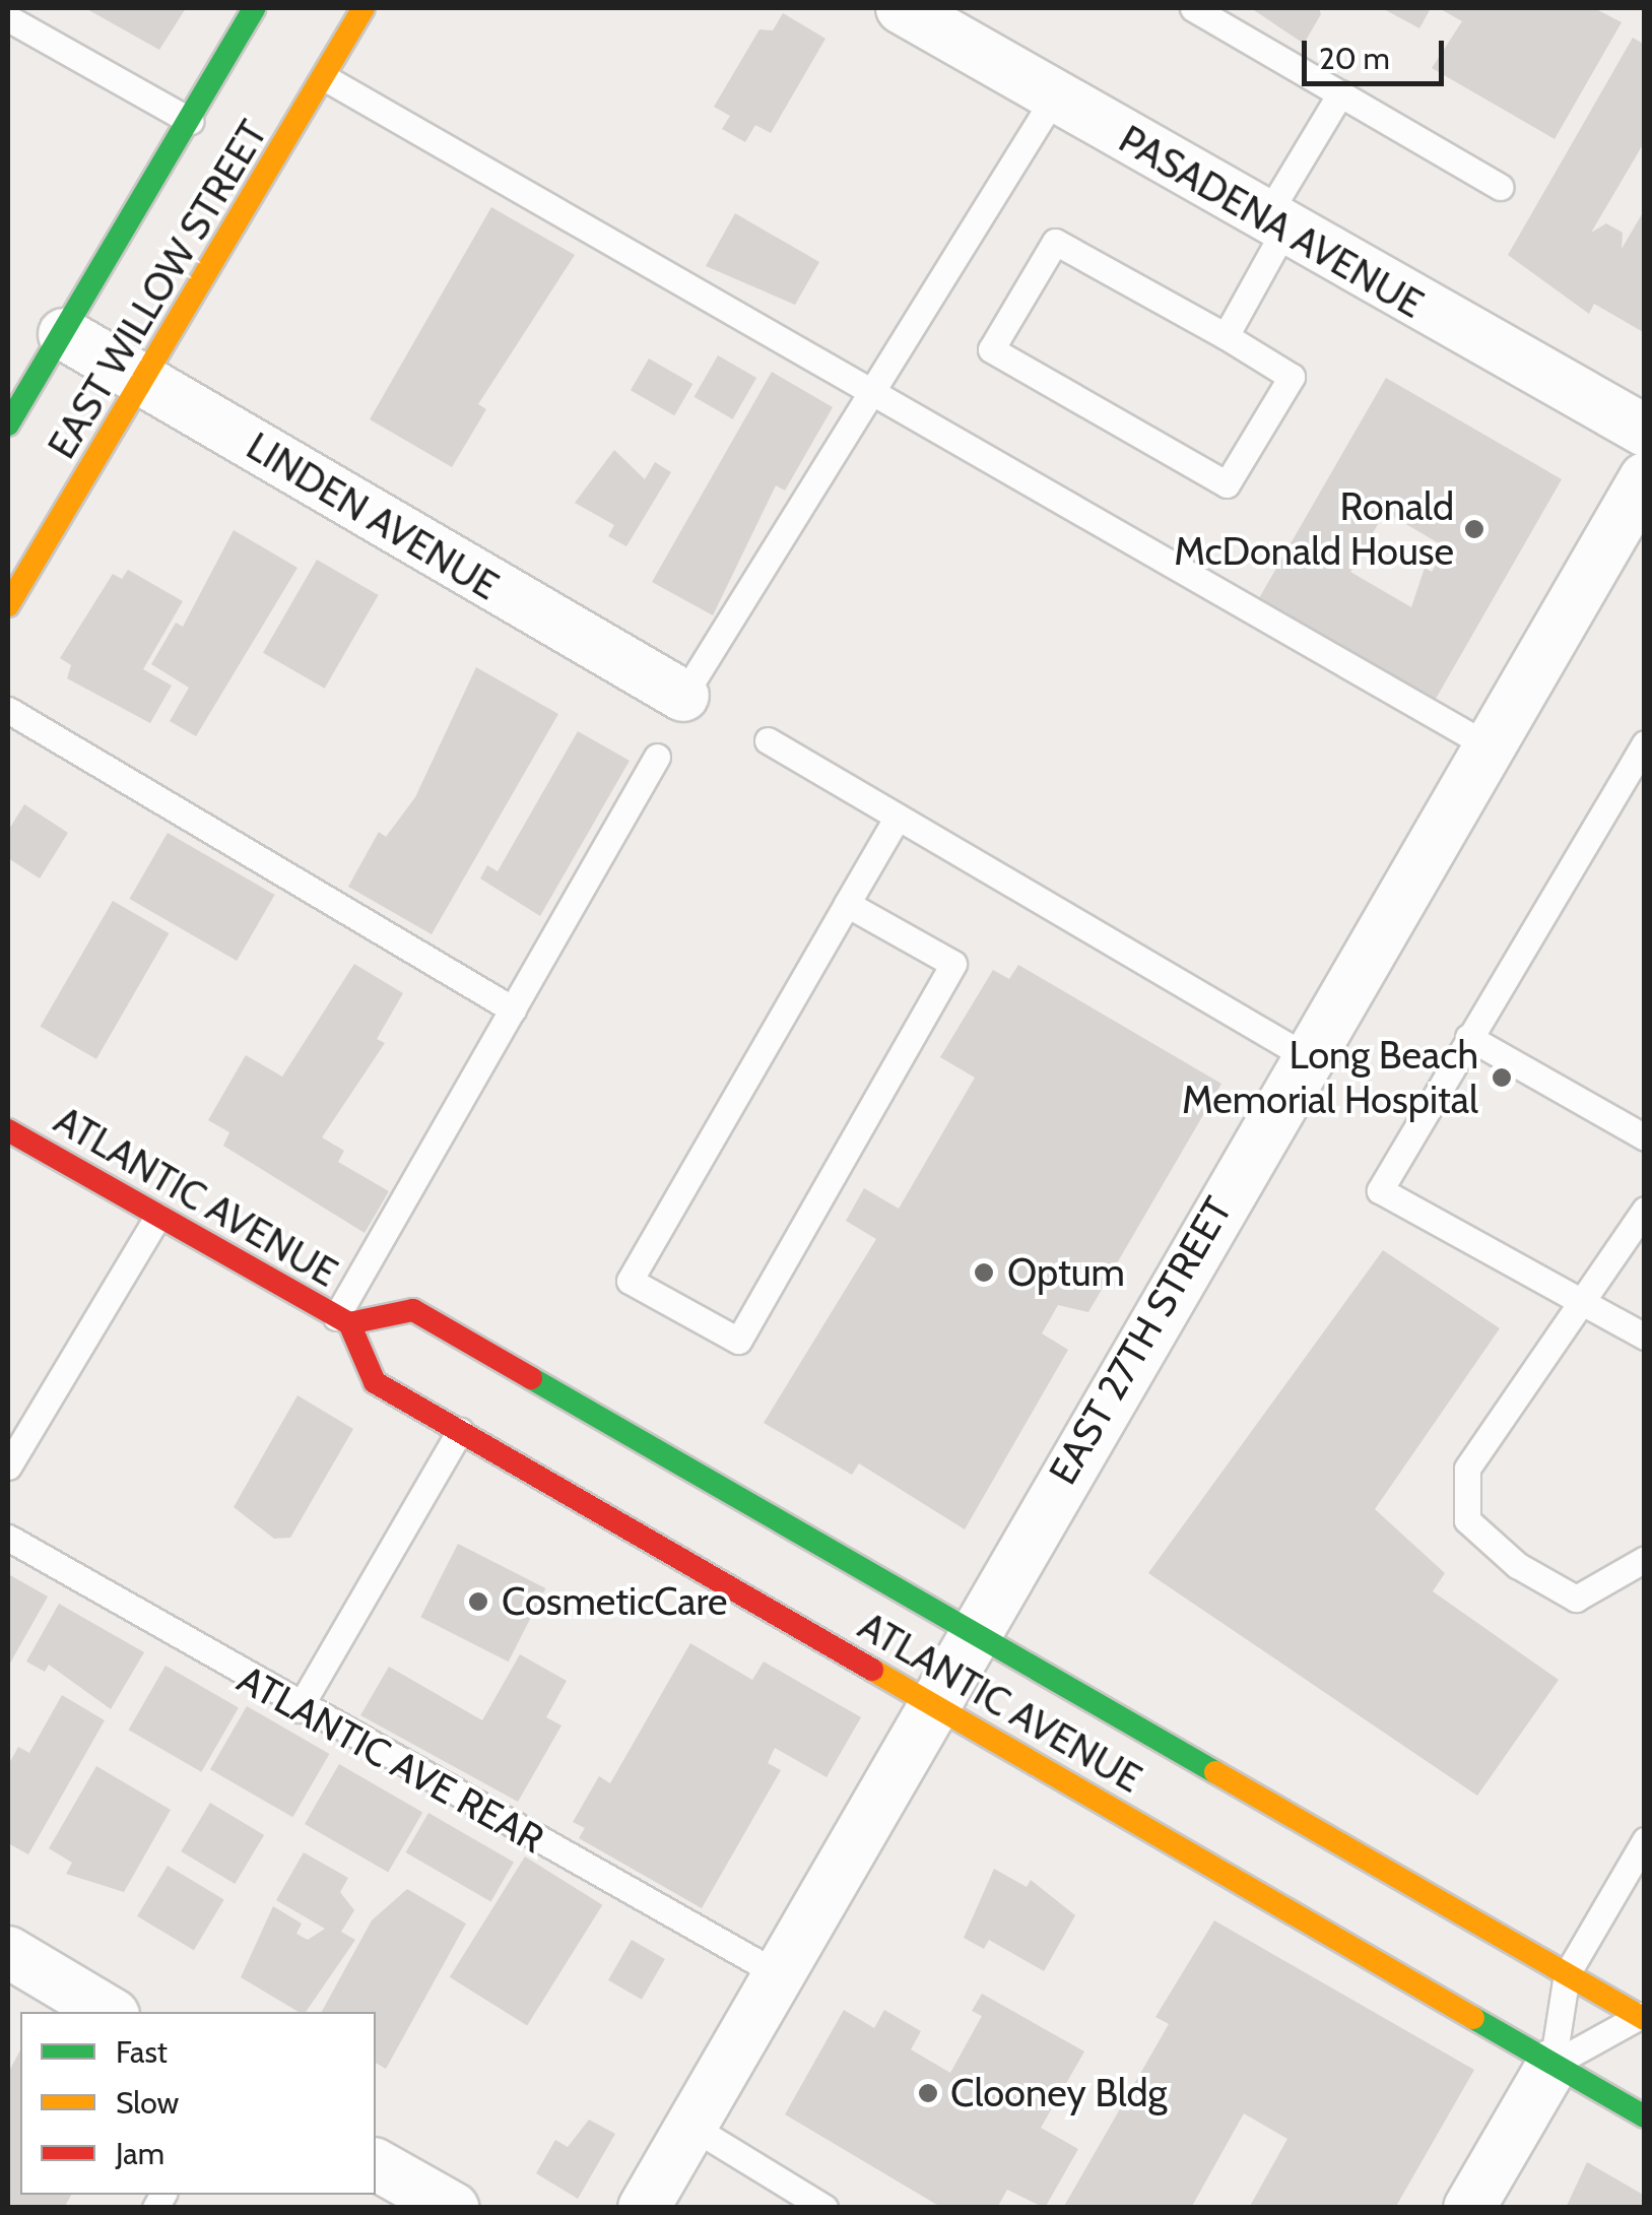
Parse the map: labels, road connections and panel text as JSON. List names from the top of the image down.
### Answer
{
  "streets": {
    "main road": ["EAST WILLOW STREET", "ATLANTIC AVENUE"],
    "street": ["PASADENA AVENUE", "LINDEN AVENUE", "EAST 27TH STREET"],
    "lane": ["ATLANTIC AVE REAR"]
  },
  "crossings": [
    ["EAST WILLOW STREET", "LINDEN AVENUE"],
    ["ATLANTIC AVENUE", "EAST 27TH STREET"],
    ["EAST 27TH STREET", "ATLANTIC AVE REAR"]
  ],
  "places": [
    "Ronald McDonald House",
    "Long Beach Memorial Hospital",
    "Optum",
    "CosmeticCare",
    "Clooney Bldg"
  ],
  "legend": ["Fast", "Slow", "Jam"],
  "scale_bar": "20 m"
}
